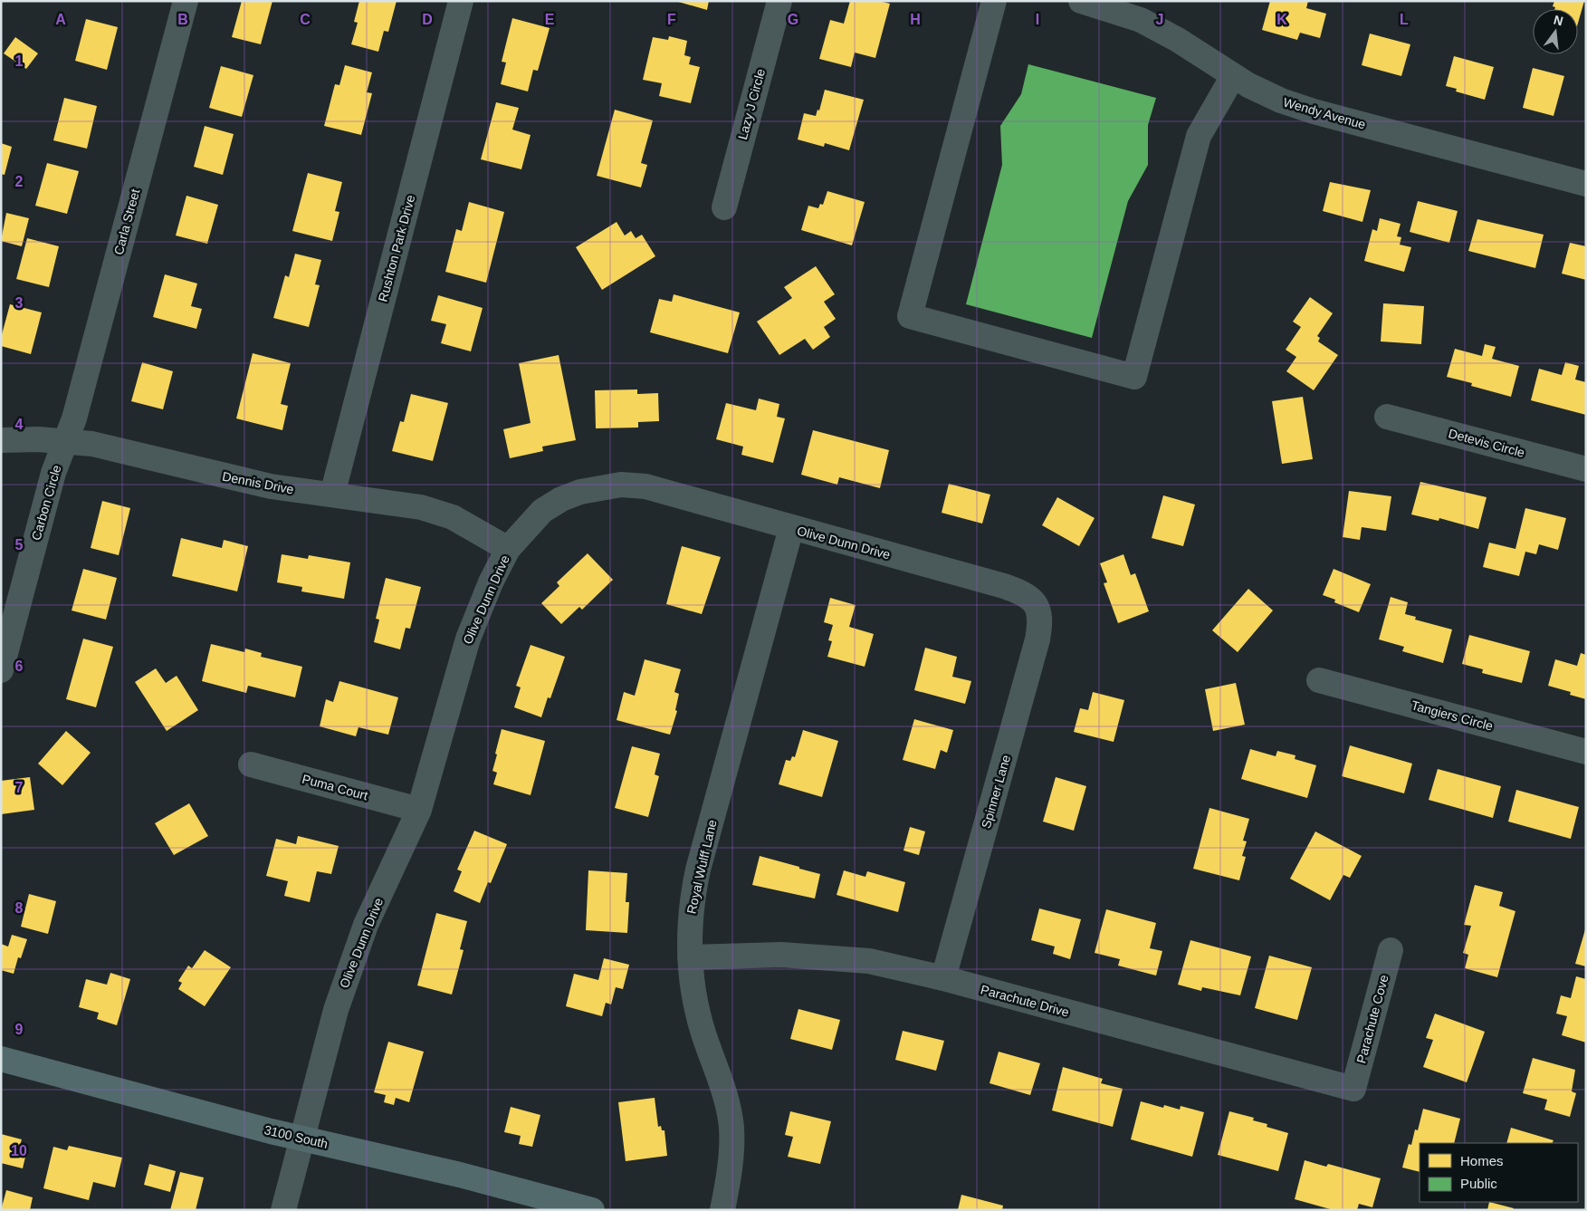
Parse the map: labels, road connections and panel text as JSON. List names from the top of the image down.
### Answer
{
  "streets": {
    "main road": ["3100 South"],
    "street": [
      "Lazy J Circle",
      "Wendy Avenue",
      "Carla Street",
      "Rushton Park Drive",
      "Detevis Circle",
      "Dennis Drive",
      "Carbon Circle",
      "Olive Dunn Drive",
      "Tangiers Circle",
      "Puma Court",
      "Spinner Lane",
      "Royal Wulff Lane",
      "Parachute Drive",
      "Parachute Cove"
    ]
  },
  "crossings": [
    ["Carla Street", "Dennis Drive"],
    ["Carla Street", "Carbon Circle"],
    ["Rushton Park Drive", "Dennis Drive"],
    ["Dennis Drive", "Carbon Circle"],
    ["Dennis Drive", "Olive Dunn Drive"],
    ["Olive Dunn Drive", "Puma Court"],
    ["Olive Dunn Drive", "Spinner Lane"],
    ["Olive Dunn Drive", "Royal Wulff Lane"],
    ["Olive Dunn Drive", "3100 South"],
    ["Spinner Lane", "Parachute Drive"],
    ["Royal Wulff Lane", "Parachute Drive"],
    ["Parachute Drive", "Parachute Cove"]
  ],
  "legend": ["Homes", "Public"],
  "north": "top",
  "grid": {
    "columns": [
      "A",
      "B",
      "C",
      "D",
      "E",
      "F",
      "G",
      "H",
      "I",
      "J",
      "K",
      "L"
    ],
    "rows": [
      "1",
      "2",
      "3",
      "4",
      "5",
      "6",
      "7",
      "8",
      "9",
      "10"
    ]
  }
}
